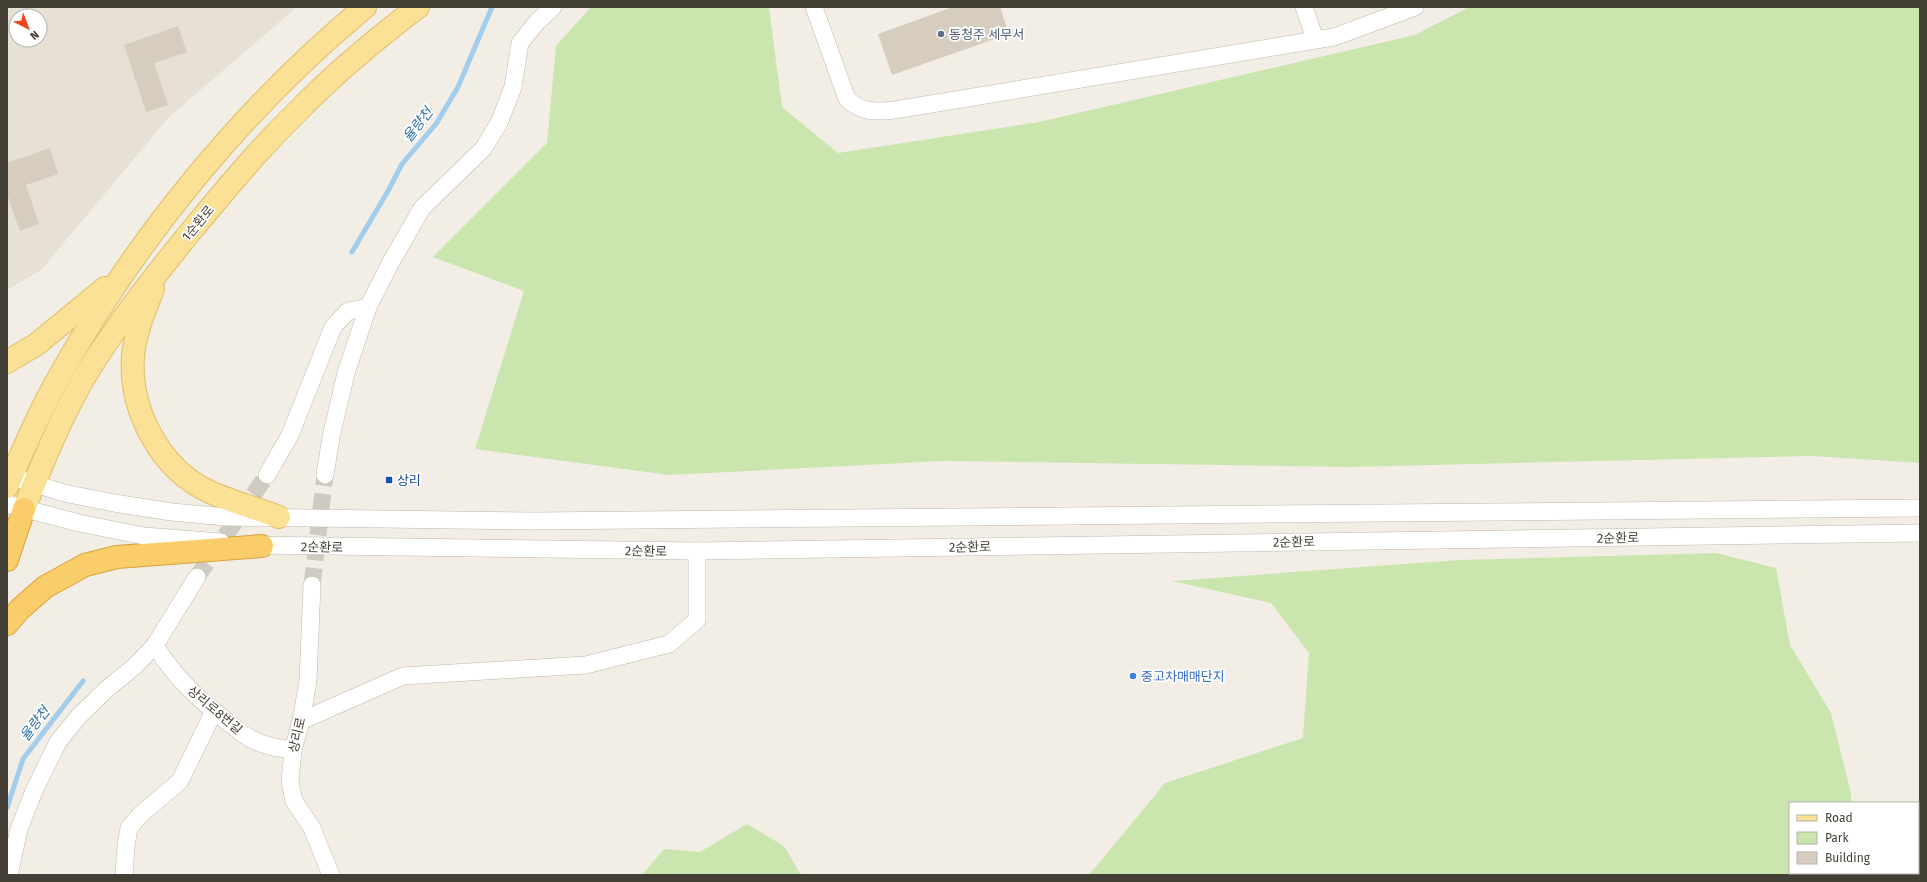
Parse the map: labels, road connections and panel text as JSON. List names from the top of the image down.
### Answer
{
  "streets": {
    "main road": ["1순환로"],
    "street": ["2순환로", "상리로8번길", "상리로"]
  },
  "crossings": [
    ["1순환로", "2순환로"],
    ["상리로8번길", "상리로"]
  ],
  "water": ["율량천"],
  "places": {
    "other": ["동청주 세무서", "중고차매매단지"],
    "transit": ["상리"]
  },
  "legend": ["Road", "Park", "Building"],
  "north": "bottom right"
}
